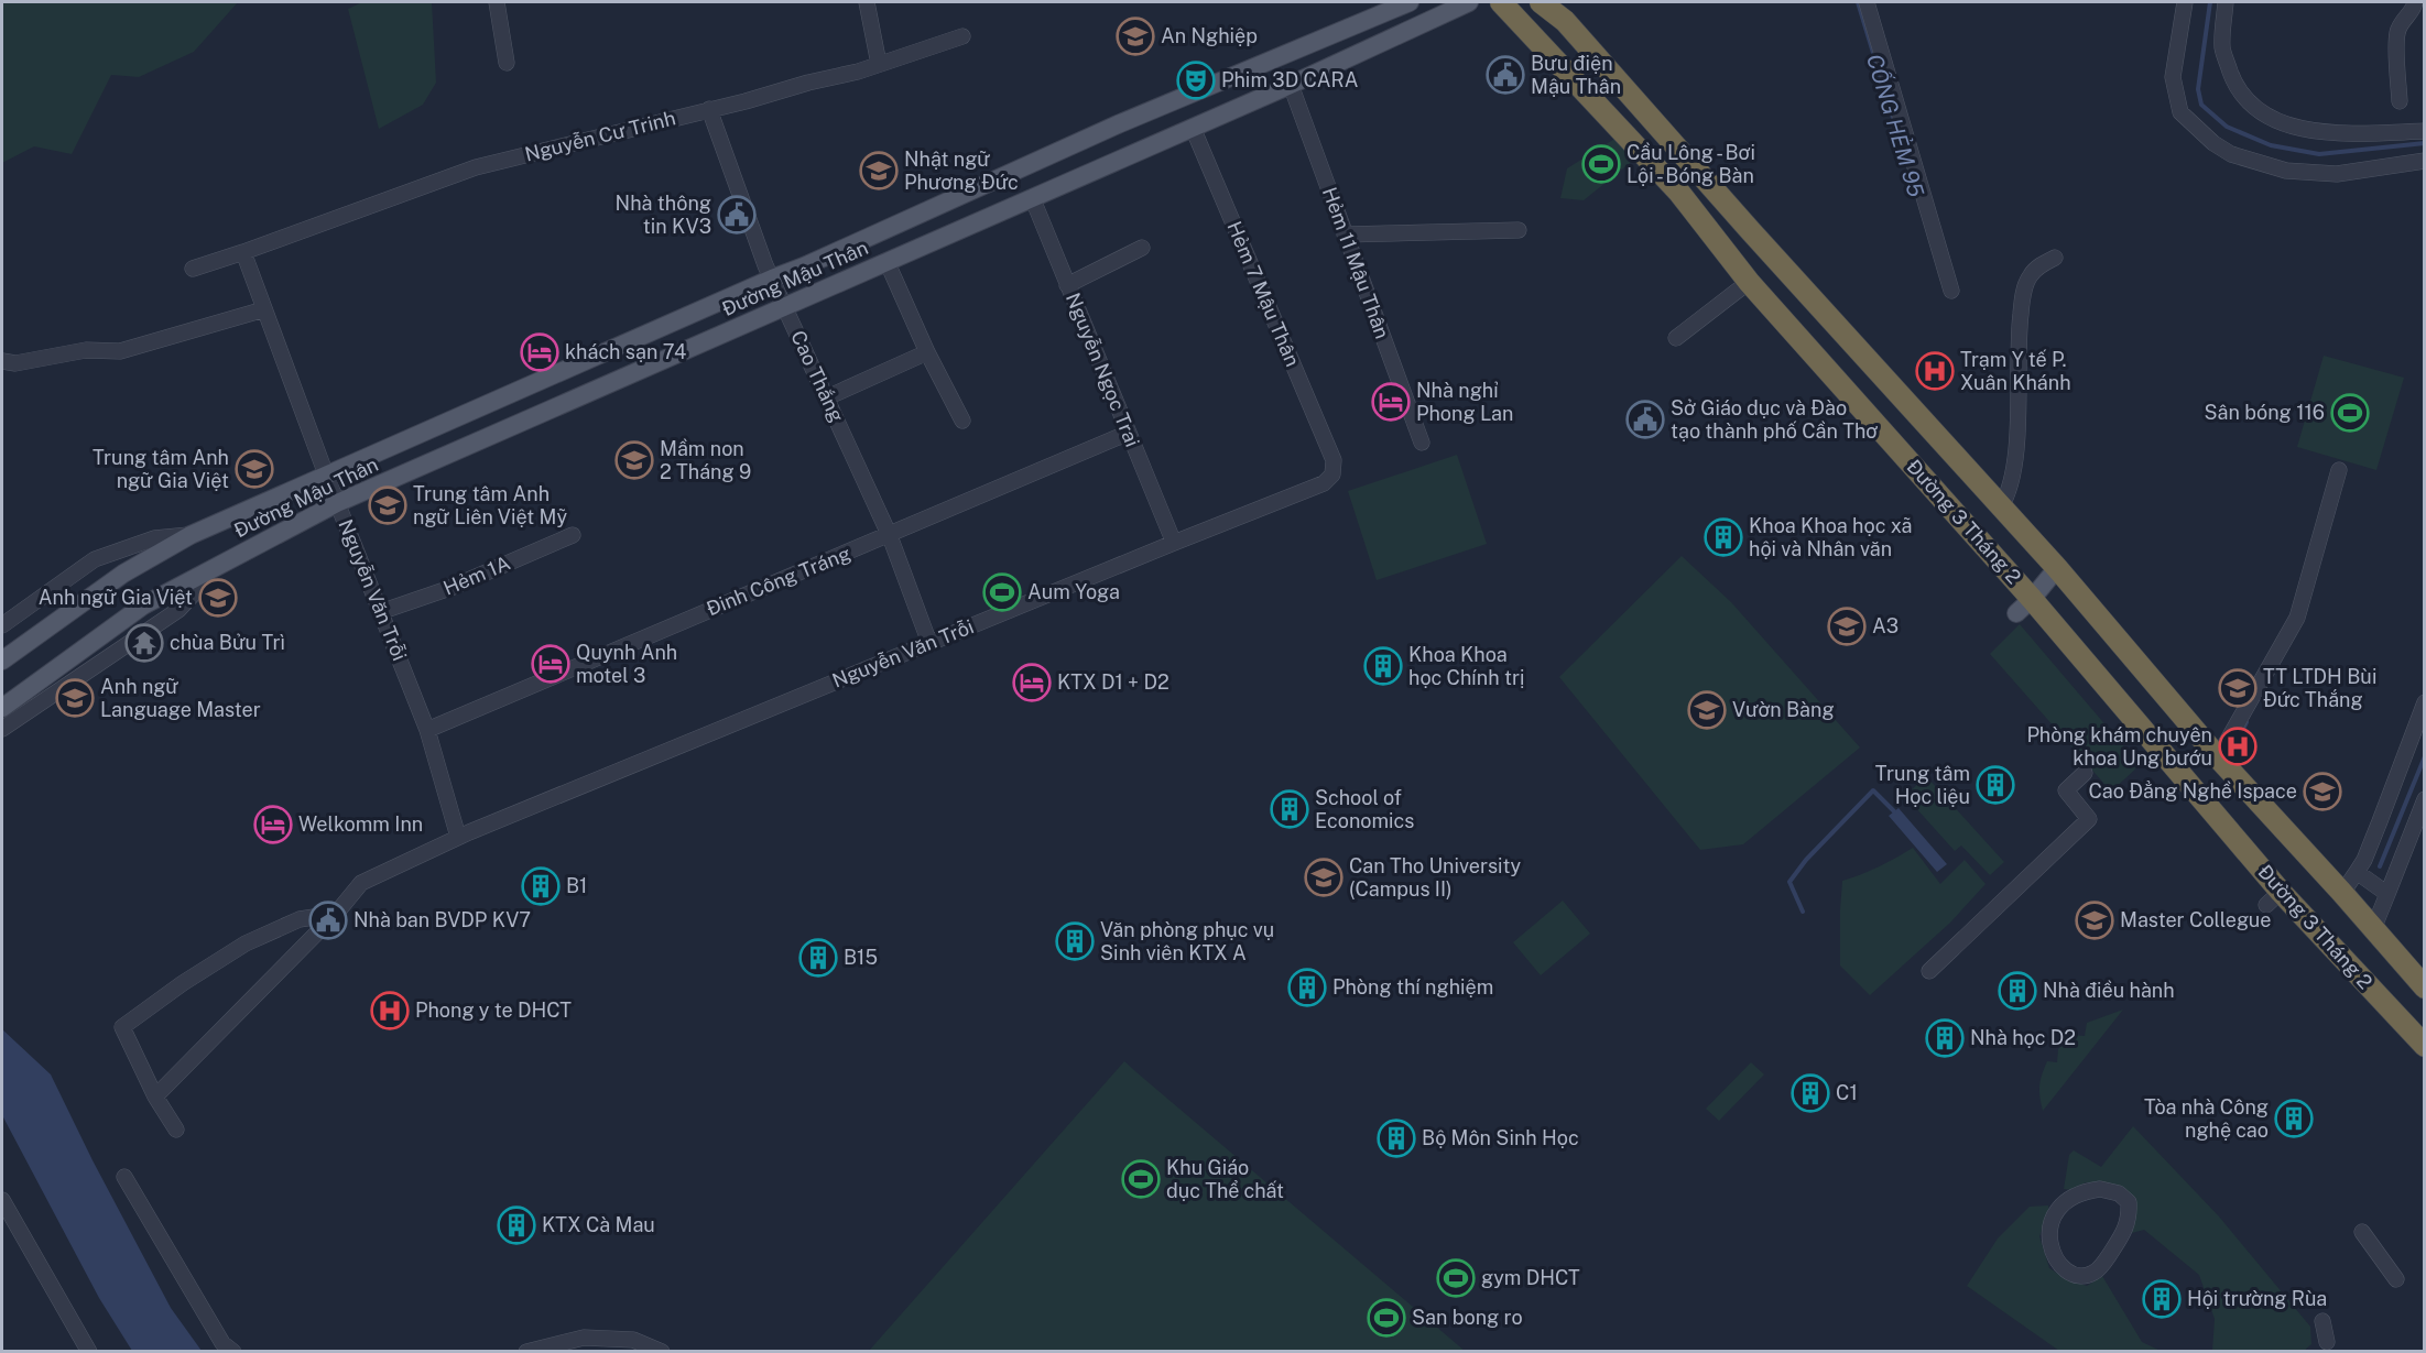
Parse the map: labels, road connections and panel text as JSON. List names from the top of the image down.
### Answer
{
  "streets": {
    "highway": ["Đường 3 Tháng 2"],
    "main road": ["Đường Mậu Thân"],
    "street": [
      "Nguyễn Cư Trinh",
      "Hẻm 11 Mậu Thân",
      "Hẻm 7 Mậu Thân",
      "Nguyễn Ngọc Trai",
      "Cao Thắng",
      "Hẻm 1A",
      "Đinh Công Tráng",
      "Nguyễn Văn Trỗi"
    ]
  },
  "crossings": [
    ["Nguyễn Cư Trinh", "Cao Thắng"],
    ["Hẻm 11 Mậu Thân", "Đường Mậu Thân"],
    ["Đường Mậu Thân", "Hẻm 7 Mậu Thân"],
    ["Đường Mậu Thân", "Nguyễn Ngọc Trai"],
    ["Đường Mậu Thân", "Cao Thắng"],
    ["Đường Mậu Thân", "Nguyễn Văn Trỗi"],
    ["Hẻm 7 Mậu Thân", "Nguyễn Văn Trỗi"],
    ["Nguyễn Ngọc Trai", "Đinh Công Tráng"],
    ["Nguyễn Ngọc Trai", "Nguyễn Văn Trỗi"],
    ["Cao Thắng", "Đinh Công Tráng"],
    ["Cao Thắng", "Nguyễn Văn Trỗi"],
    ["Hẻm 1A", "Nguyễn Văn Trỗi"],
    ["Đinh Công Tráng", "Nguyễn Văn Trỗi"]
  ],
  "water": ["CỐNG HẺM 95"],
  "places": {
    "school or university": [
      "An Nghiệp",
      "Nhật ngữ Phương Đức",
      "Mầm non 2 Tháng 9",
      "Trung tâm Anh ngữ Gia Việt",
      "Trung tâm Anh ngữ Liên Việt Mỹ",
      "Anh ngữ Gia Việt",
      "A3",
      "TT LTDH Bùi Đức Thắng",
      "Anh ngữ Language Master",
      "Vườn Bàng",
      "Cao Đẳng Nghề Ispace",
      "Can Tho University (Campus II)",
      "Master Collegue"
    ],
    "public building": [
      "Bưu điện Mậu Thân",
      "Nhà thông tin KV3",
      "Sở Giáo dục và Đào tạo thành phố Cần Thơ",
      "Nhà ban BVDP KV7"
    ],
    "theatre": ["Phim 3D CARA"],
    "sports": [
      "Cầu Lông - Bơi Lội - Bóng Bàn",
      "Sân bóng 116",
      "Aum Yoga",
      "Khu Giáo dục Thể chất",
      "gym DHCT",
      "San bong ro"
    ],
    "hotel": [
      "khách sạn 74",
      "Nhà nghỉ Phong Lan",
      "Quynh Anh motel 3",
      "KTX D1 + D2",
      "Welkomm Inn"
    ],
    "hospital": ["Trạm Y tế P. Xuân Khánh", "Phòng khám chuyên khoa Ung bướu", "Phong y te DHCT"],
    "building": [
      "Khoa Khoa học xã hội và Nhân văn",
      "Khoa Khoa học Chính trị",
      "Trung tâm Học liệu",
      "School of Economics",
      "B1",
      "Văn phòng phục vụ Sinh viên KTX A",
      "B15",
      "Phòng thí nghiệm",
      "Nhà điều hành",
      "Nhà học D2",
      "C1",
      "Tòa nhà Công nghệ cao",
      "Bộ Môn Sinh Học",
      "KTX Cà Mau",
      "Hội trường Rùa"
    ],
    "temple": ["chùa Bửu Trì"]
  }
}
